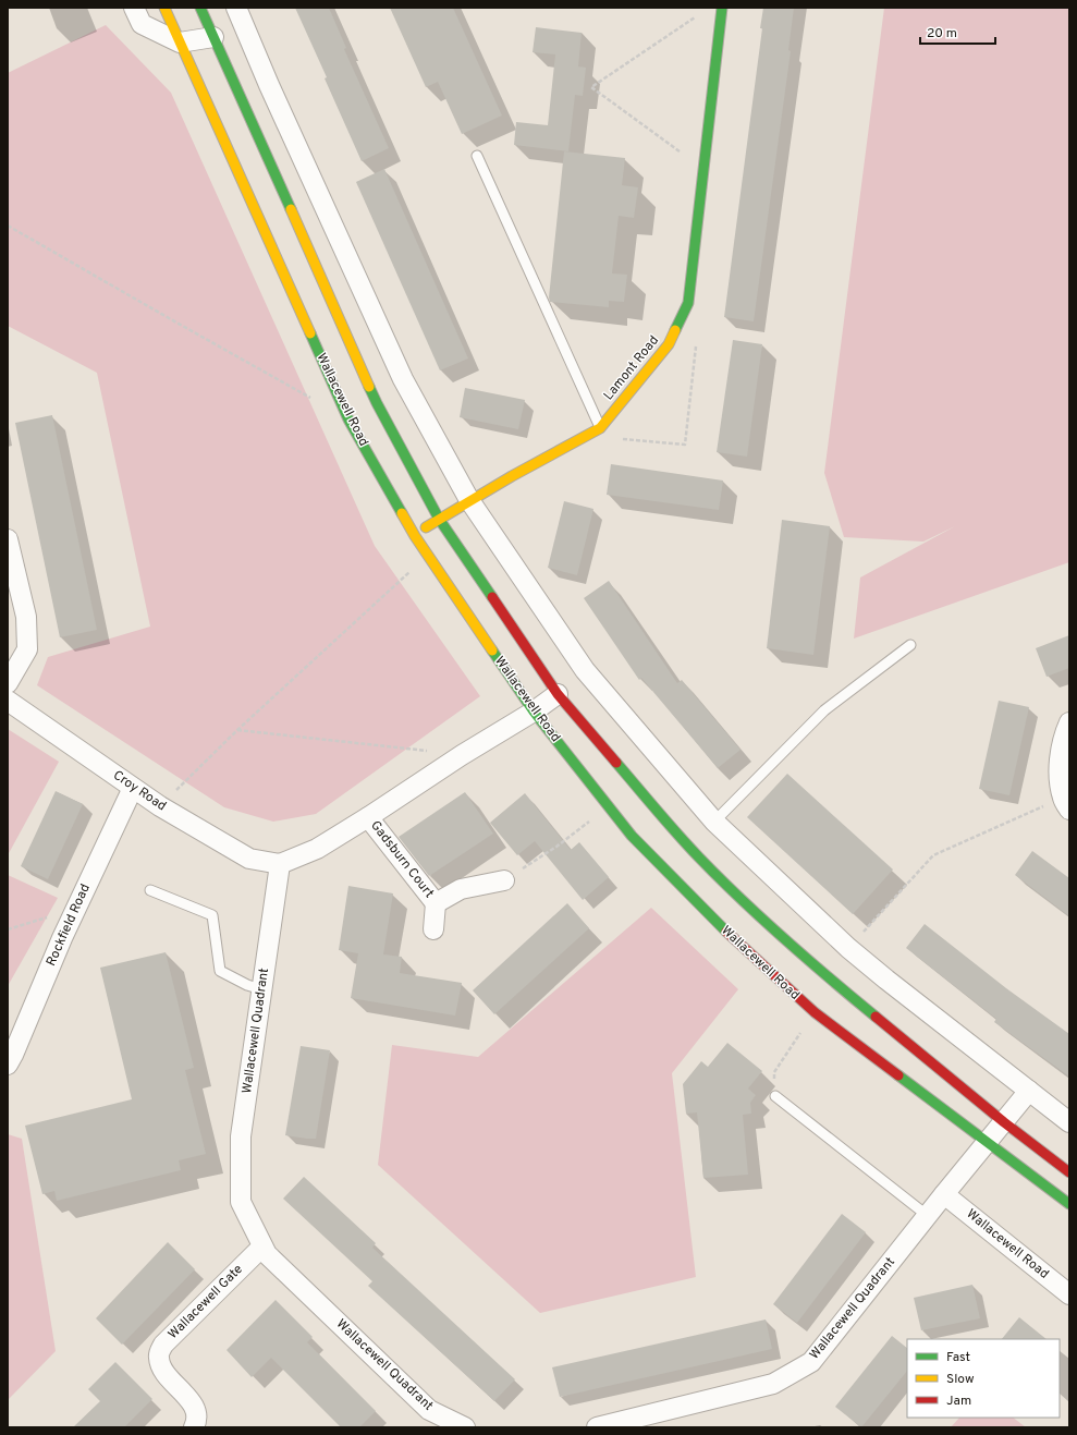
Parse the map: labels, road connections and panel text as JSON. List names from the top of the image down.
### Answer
{
  "streets": {
    "street": [
      "Lamont Road",
      "Wallacewell Road",
      "Croy Road",
      "Gadsburn Court",
      "Rockfield Road",
      "Wallacewell Quadrant",
      "Wallacewell Gate"
    ]
  },
  "crossings": [
    ["Lamont Road", "Wallacewell Road"],
    ["Wallacewell Road", "Wallacewell Quadrant"],
    ["Croy Road", "Rockfield Road"],
    ["Croy Road", "Wallacewell Quadrant"],
    ["Wallacewell Quadrant", "Wallacewell Gate"]
  ],
  "legend": ["Fast", "Slow", "Jam"],
  "scale_bar": "20 m"
}
